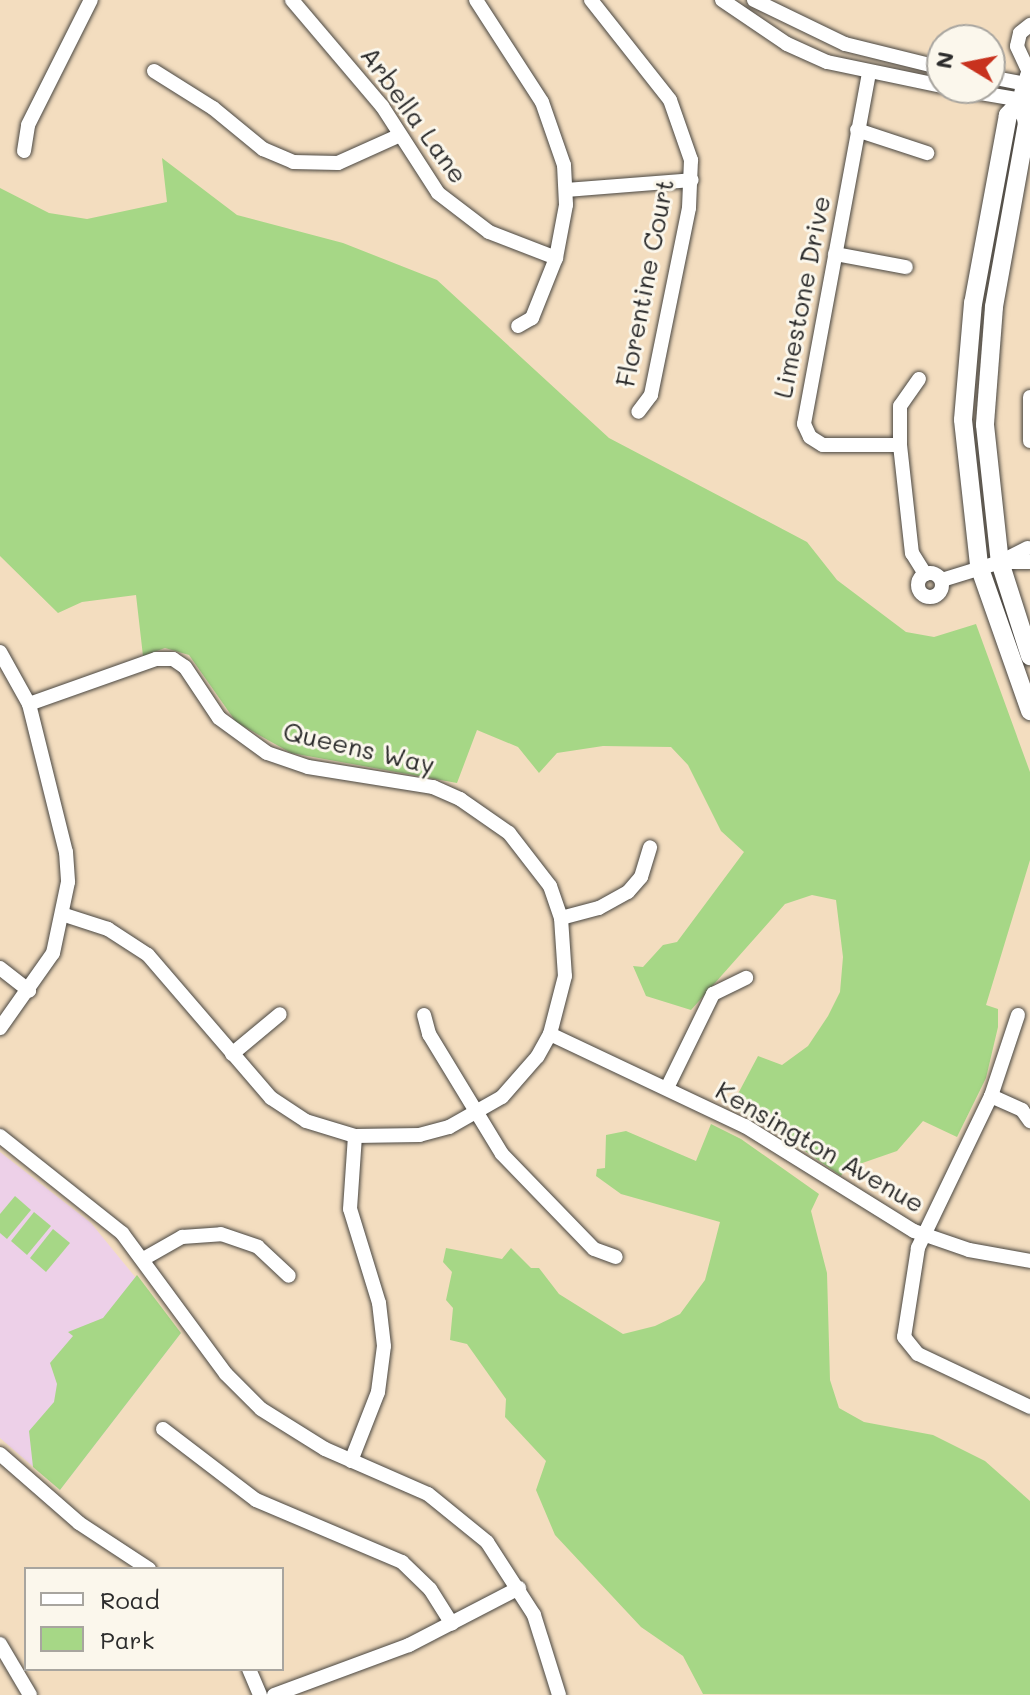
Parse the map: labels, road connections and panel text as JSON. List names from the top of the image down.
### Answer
{
  "streets": {
    "street": [
      "Arbella Lane",
      "Florentine Court",
      "Limestone Drive",
      "Queens Way",
      "Kensington Avenue"
    ]
  },
  "crossings": [
    ["Queens Way", "Kensington Avenue"]
  ],
  "legend": ["Road", "Park"],
  "north": "left"
}
